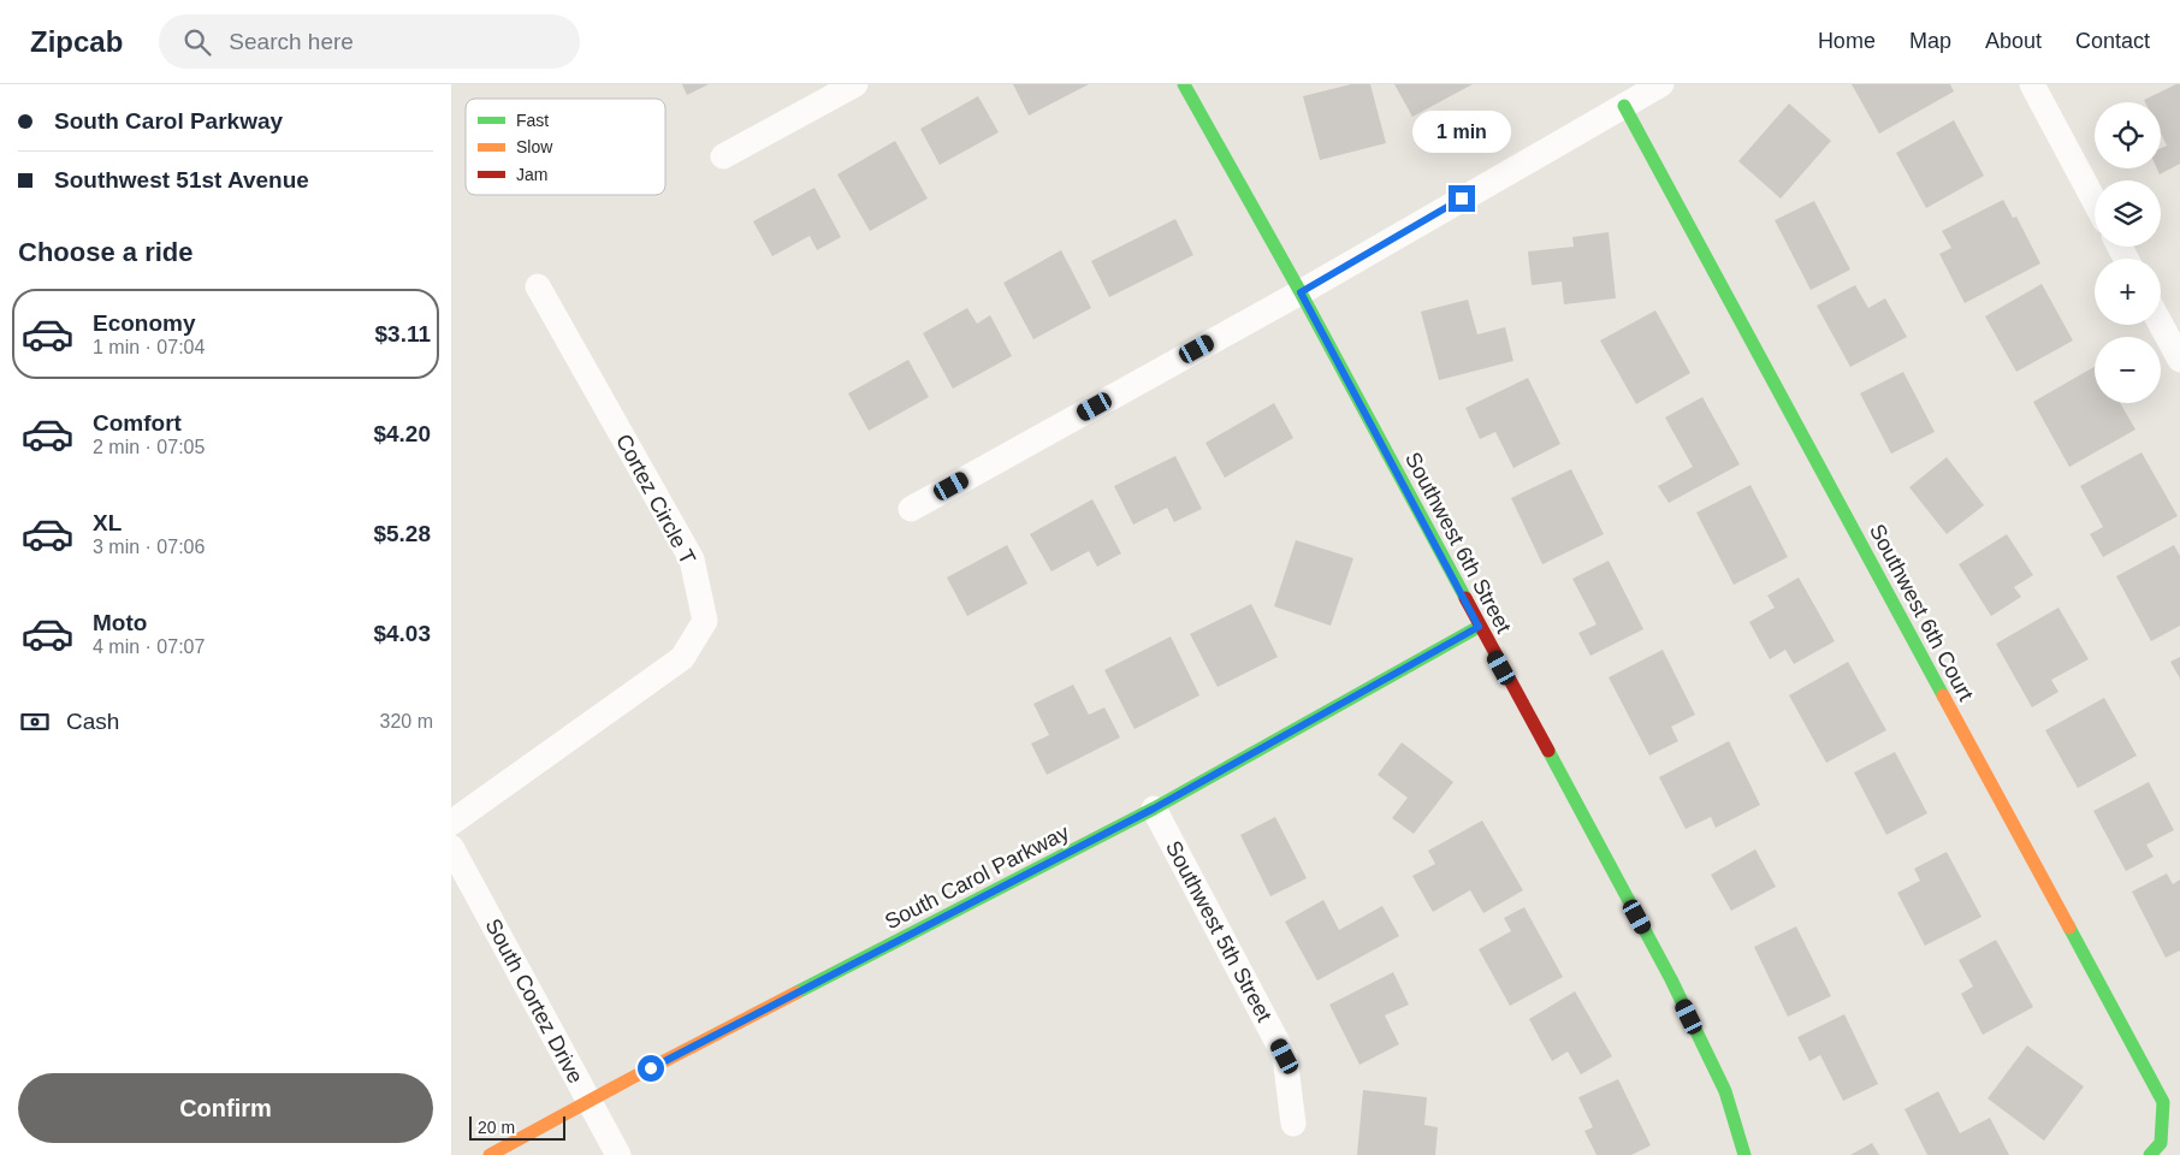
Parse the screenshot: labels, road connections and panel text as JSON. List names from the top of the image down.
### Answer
{
  "streets": {
    "street": [
      "Cortez Circle T",
      "Southwest 6th Street",
      "Southwest 6th Court",
      "South Carol Parkway",
      "Southwest 5th Street",
      "South Cortez Drive"
    ]
  },
  "crossings": [
    ["Southwest 6th Street", "South Carol Parkway"],
    ["South Carol Parkway", "Southwest 5th Street"],
    ["South Carol Parkway", "South Cortez Drive"]
  ],
  "legend": ["Fast", "Slow", "Jam"],
  "scale_bar": "20 m",
  "page": {
    "header": "Zipcab",
    "search": "Search here",
    "nav": [
      "Home",
      "Map",
      "About",
      "Contact"
    ],
    "banner": ["South Carol Parkway", "Southwest 51st Avenue"],
    "map_buttons": ["+", "−"],
    "bubble": "1 min",
    "heading": "Choose a ride",
    "list": [
      {
        "name": "Economy",
        "note": "1 min · 07:04",
        "value": "$3.11"
      },
      {
        "name": "Comfort",
        "note": "2 min · 07:05",
        "value": "$4.20"
      },
      {
        "name": "XL",
        "note": "3 min · 07:06",
        "value": "$5.28"
      },
      {
        "name": "Moto",
        "note": "4 min · 07:07",
        "value": "$4.03"
      }
    ],
    "pay": ["Cash", "320 m"],
    "buttons": "Confirm",
    "scale": "20 m"
  }
}
